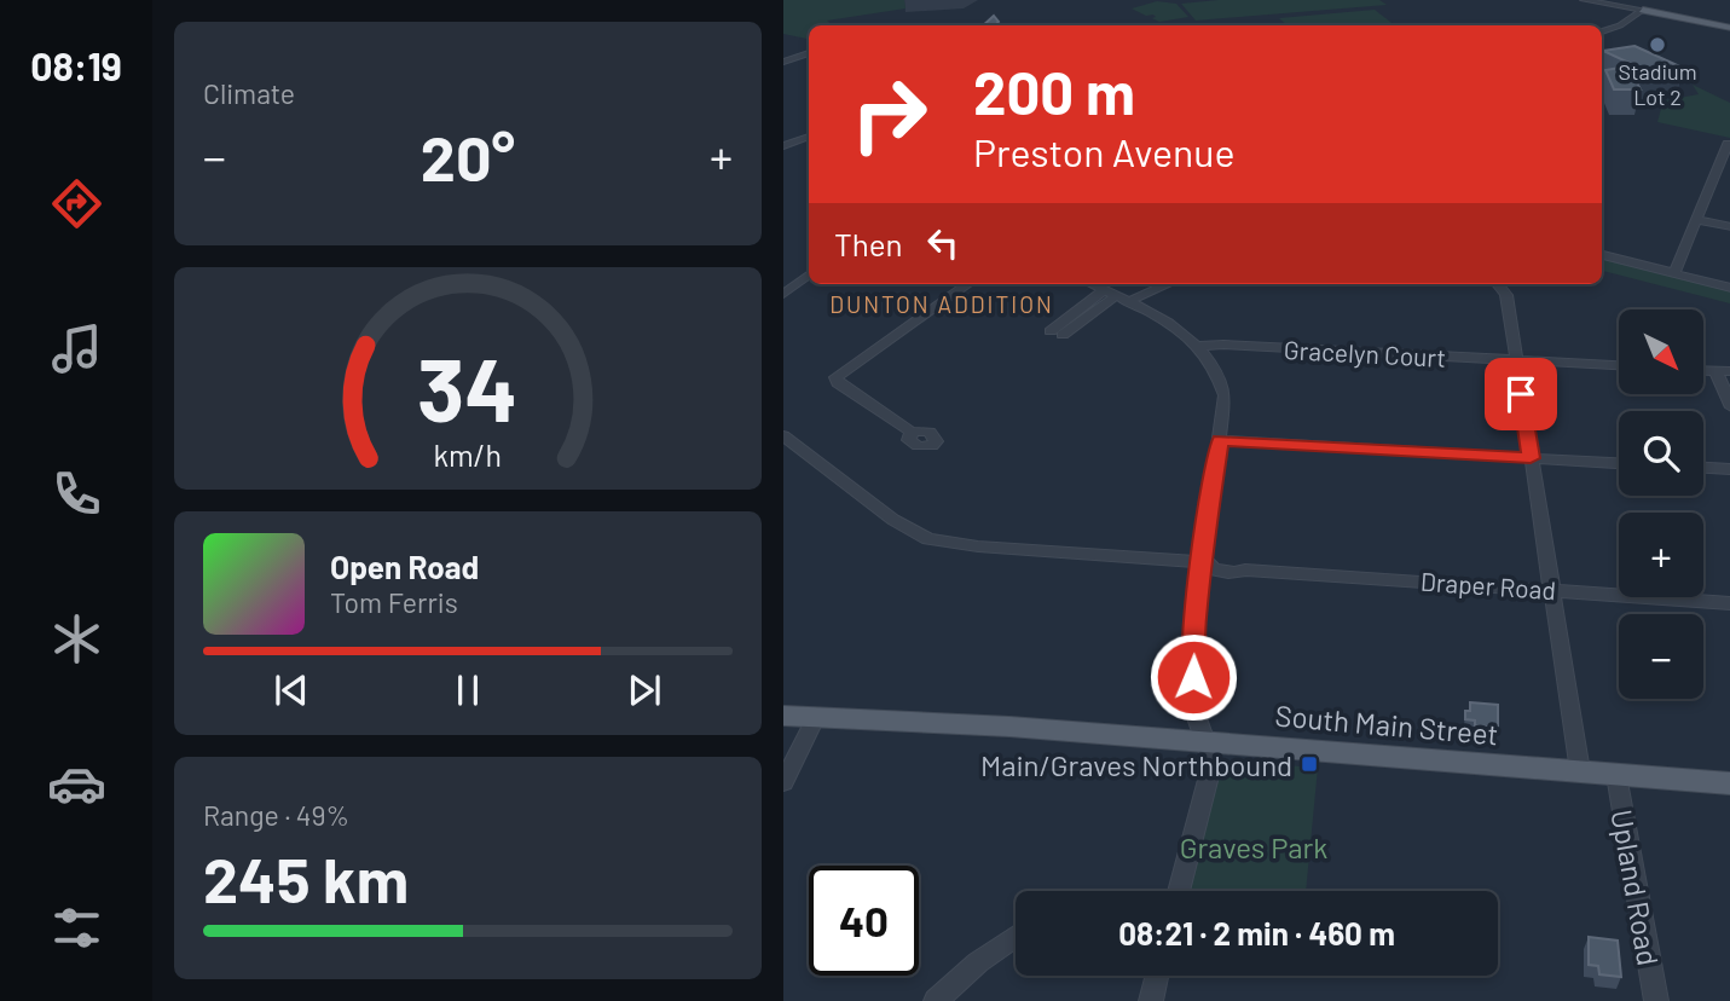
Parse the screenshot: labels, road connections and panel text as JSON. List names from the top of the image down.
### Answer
{
  "streets": {
    "main road": ["South Main Street"],
    "street": ["Gracelyn Court", "Draper Road", "Upland Road"]
  },
  "crossings": [
    ["South Main Street", "Upland Road"]
  ],
  "districts": ["DUNTON ADDITION"],
  "parks": ["Graves Park"],
  "places": {
    "other": ["Stadium Lot 2"],
    "transit": ["Main/Graves Northbound"]
  },
  "north": "bottom right",
  "page": {
    "tabs": "08:19",
    "tile": [
      "Climate",
      ["Range · 49%", "245 km"]
    ],
    "turn": ["200 m", "Preston Avenue"],
    "heat": ["−", "20°", "+"],
    "then": "Then",
    "map_buttons": ["+", "−"],
    "song": ["Open Road", "Tom Ferris"],
    "limit": "40",
    "trip": "08:21 · 2 min · 460 m",
    "gauge": ["34", "km/h"]
  }
}
